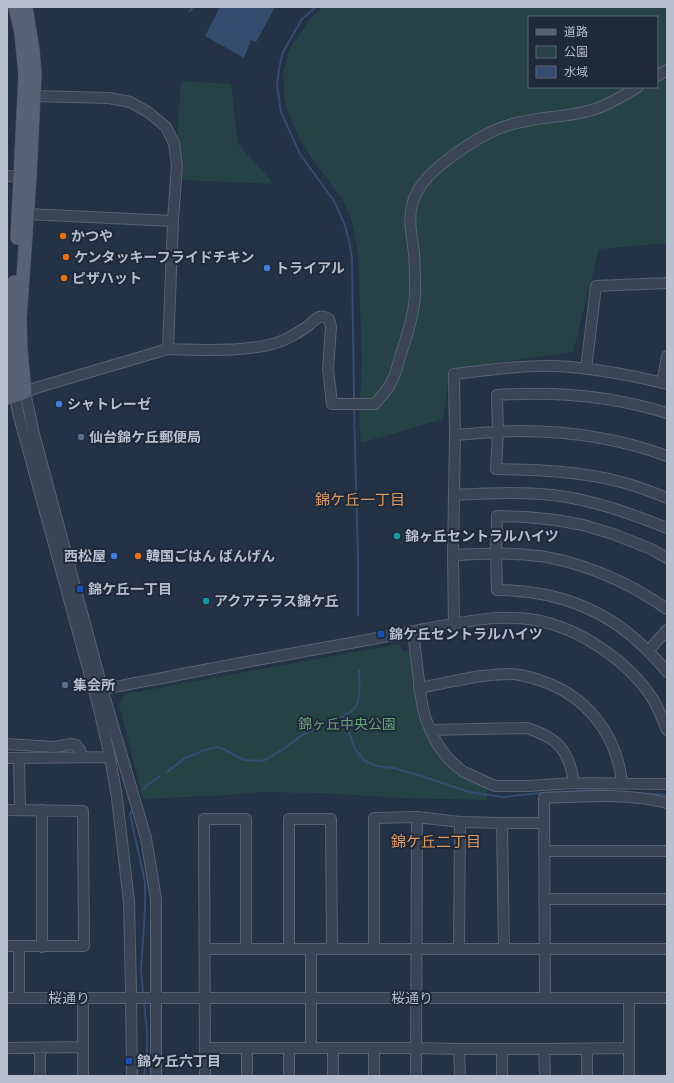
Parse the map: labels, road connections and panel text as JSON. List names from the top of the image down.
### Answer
{
  "streets": {
    "street": ["桜通り"]
  },
  "districts": ["錦ケ丘一丁目", "錦ケ丘二丁目"],
  "parks": ["錦ヶ丘中央公園"],
  "places": {
    "other": [
      "かつや",
      "ケンタッキーフライドチキン",
      "トライアル",
      "ピザハット",
      "シャトレーゼ",
      "仙台錦ケ丘郵便局",
      "錦ヶ丘セントラルハイツ",
      "西松屋",
      "韓国ごはん ばんげん",
      "アクアテラス錦ケ丘",
      "集会所"
    ],
    "transit": ["錦ケ丘一丁目", "錦ケ丘セントラルハイツ", "錦ケ丘六丁目"]
  },
  "legend": ["道路", "公園", "水域"]
}
